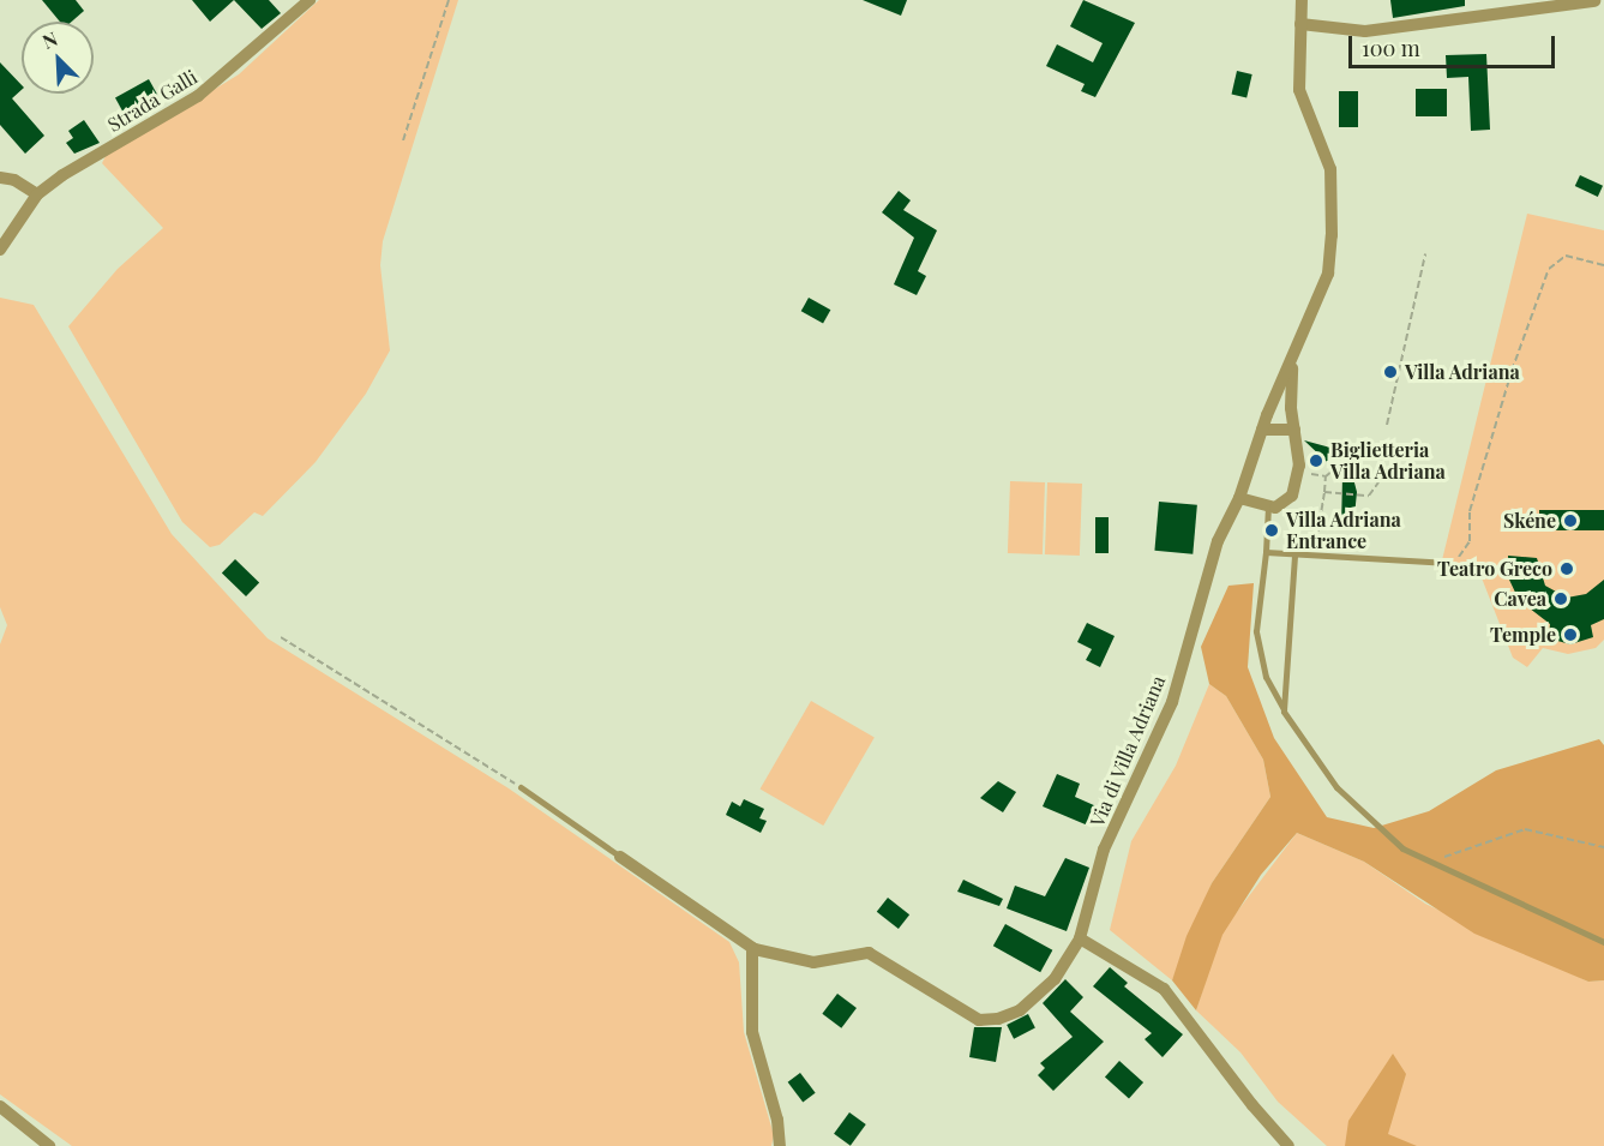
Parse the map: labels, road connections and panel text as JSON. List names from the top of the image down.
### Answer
{
  "streets": {
    "street": ["Strada Galli", "Via di Villa Adriana"]
  },
  "places": [
    "Villa Adriana",
    "Biglietteria Villa Adriana",
    "Skéne",
    "Villa Adriana Entrance",
    "Teatro Greco",
    "Cavea",
    "Temple"
  ],
  "scale_bar": "100 m",
  "north": "top left"
}
